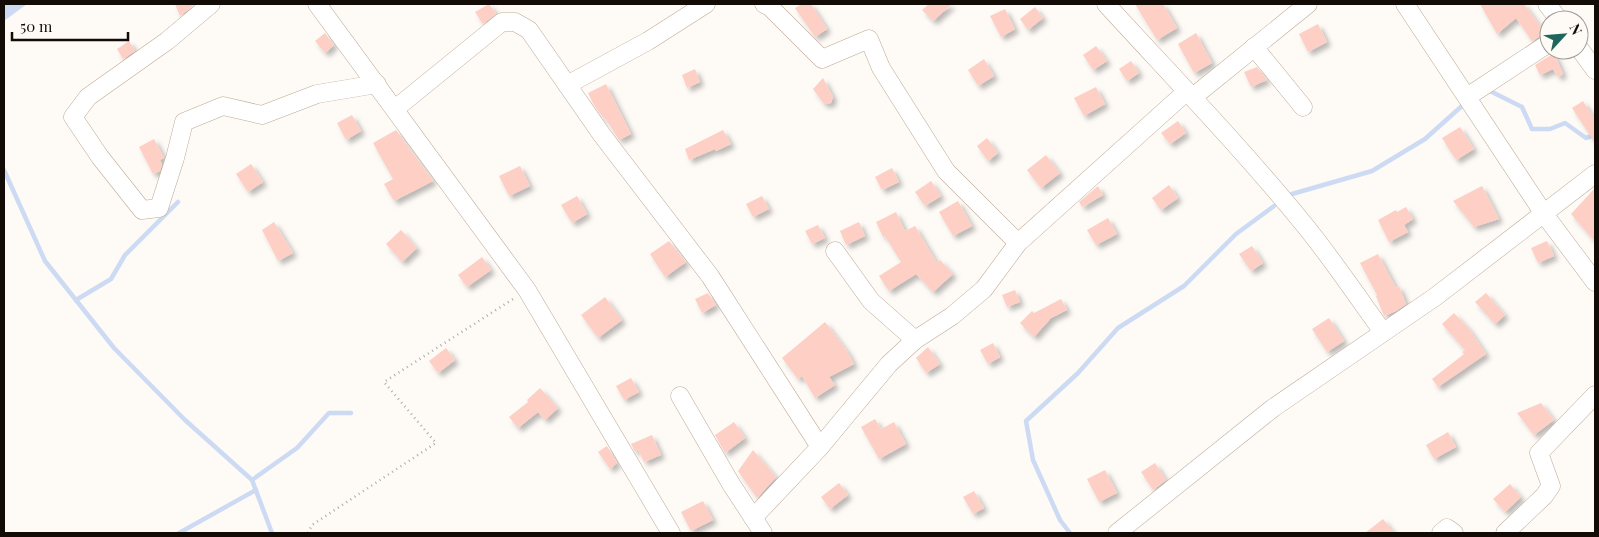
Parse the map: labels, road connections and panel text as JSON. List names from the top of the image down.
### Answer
{
  "scale_bar": "50 m",
  "north": "top right"
}
